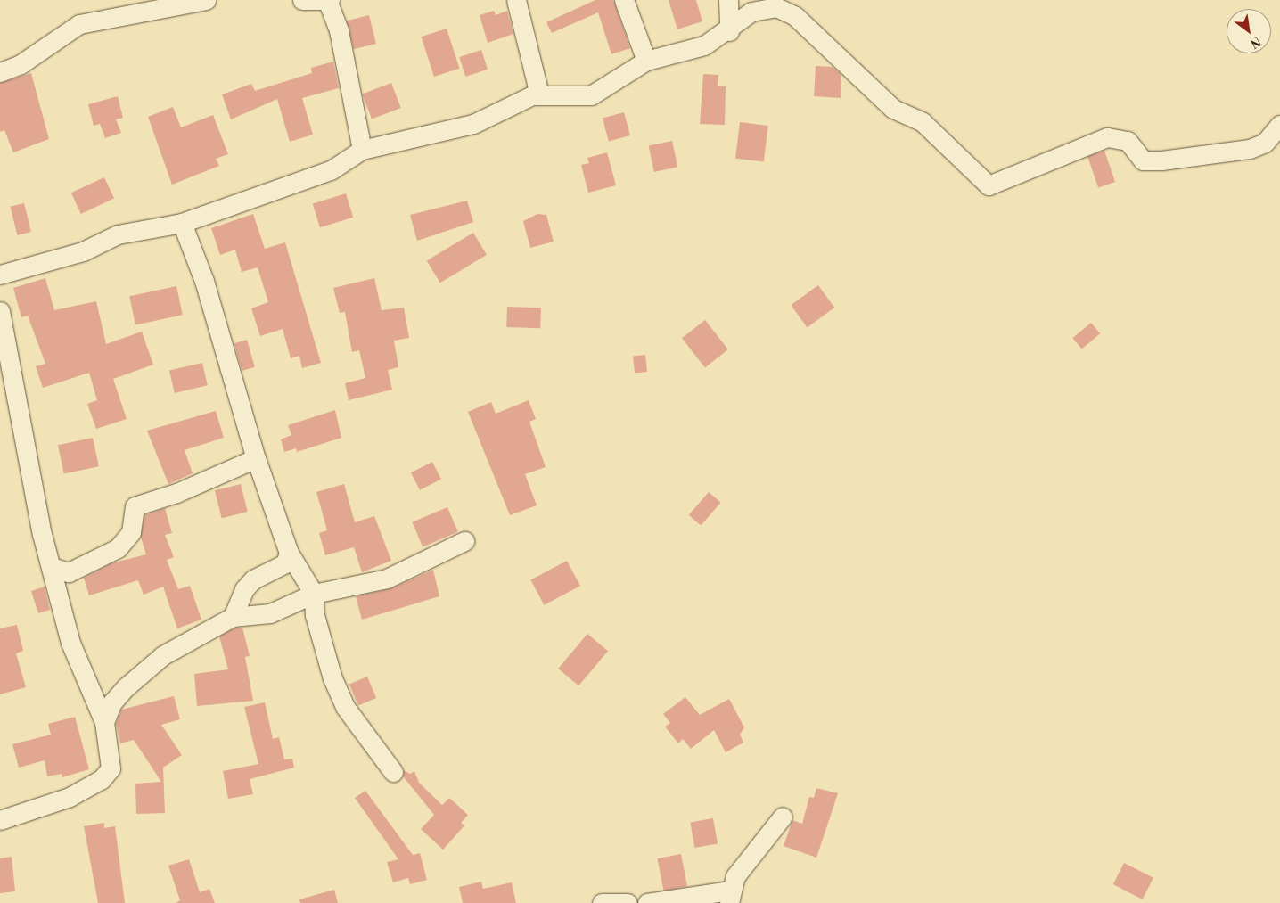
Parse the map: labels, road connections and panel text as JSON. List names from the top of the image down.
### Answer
{
  "north": "bottom right"
}
